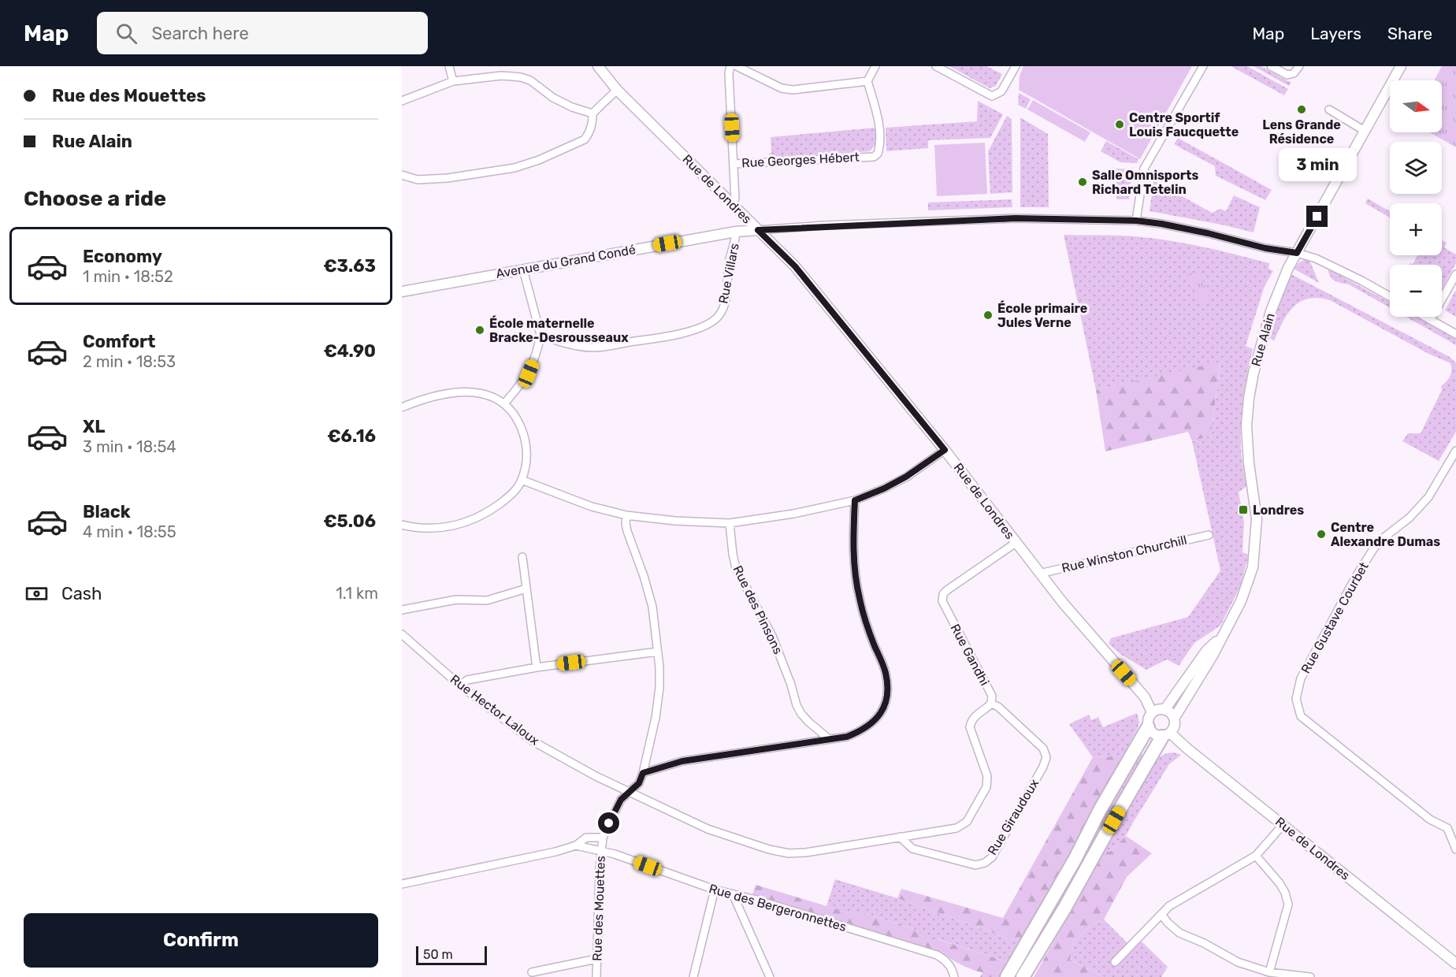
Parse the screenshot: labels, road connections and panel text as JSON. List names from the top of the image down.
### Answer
{
  "streets": {
    "street": [
      "Rue Georges Hébert",
      "Rue de Londres",
      "Avenue du Grand Condé",
      "Rue Villars",
      "Rue Alain",
      "Rue Winston Churchill",
      "Rue des Pinsons",
      "Rue Gustave Courbet",
      "Rue Gandhi",
      "Rue Hector Laloux",
      "Rue Giraudoux",
      "Rue des Bergeronnettes",
      "Rue des Mouettes"
    ]
  },
  "crossings": [
    ["Rue de Londres", "Avenue du Grand Condé"],
    ["Rue de Londres", "Rue Alain"],
    ["Rue de Londres", "Rue Winston Churchill"],
    ["Rue de Londres", "Rue Gandhi"],
    ["Avenue du Grand Condé", "Rue Villars"],
    ["Rue Gandhi", "Rue Giraudoux"],
    ["Rue Hector Laloux", "Rue Giraudoux"],
    ["Rue Hector Laloux", "Rue des Mouettes"],
    ["Rue des Bergeronnettes", "Rue des Mouettes"]
  ],
  "places": {
    "other": [
      "Lens Grande Résidence",
      "Centre Sportif Louis Faucquette",
      "Salle Omnisports Richard Tetelin",
      "École primaire Jules Verne",
      "École maternelle Bracke-Desrousseaux",
      "Centre Alexandre Dumas"
    ],
    "transit": ["Londres"]
  },
  "scale_bar": "50 m",
  "north": "right",
  "page": {
    "header": "Map",
    "search": "Search here",
    "nav": ["Map", "Layers", "Share"],
    "banner": ["Rue des Mouettes", "Rue Alain"],
    "map_buttons": ["+", "−"],
    "bubble": "3 min",
    "heading": "Choose a ride",
    "list": [
      {
        "name": "Economy",
        "note": "1 min · 18:52",
        "value": "€3.63"
      },
      {
        "name": "Comfort",
        "note": "2 min · 18:53",
        "value": "€4.90"
      },
      {
        "name": "XL",
        "note": "3 min · 18:54",
        "value": "€6.16"
      },
      {
        "name": "Black",
        "note": "4 min · 18:55",
        "value": "€5.06"
      }
    ],
    "pay": ["Cash", "1.1 km"],
    "buttons": "Confirm",
    "scale": "50 m"
  }
}
